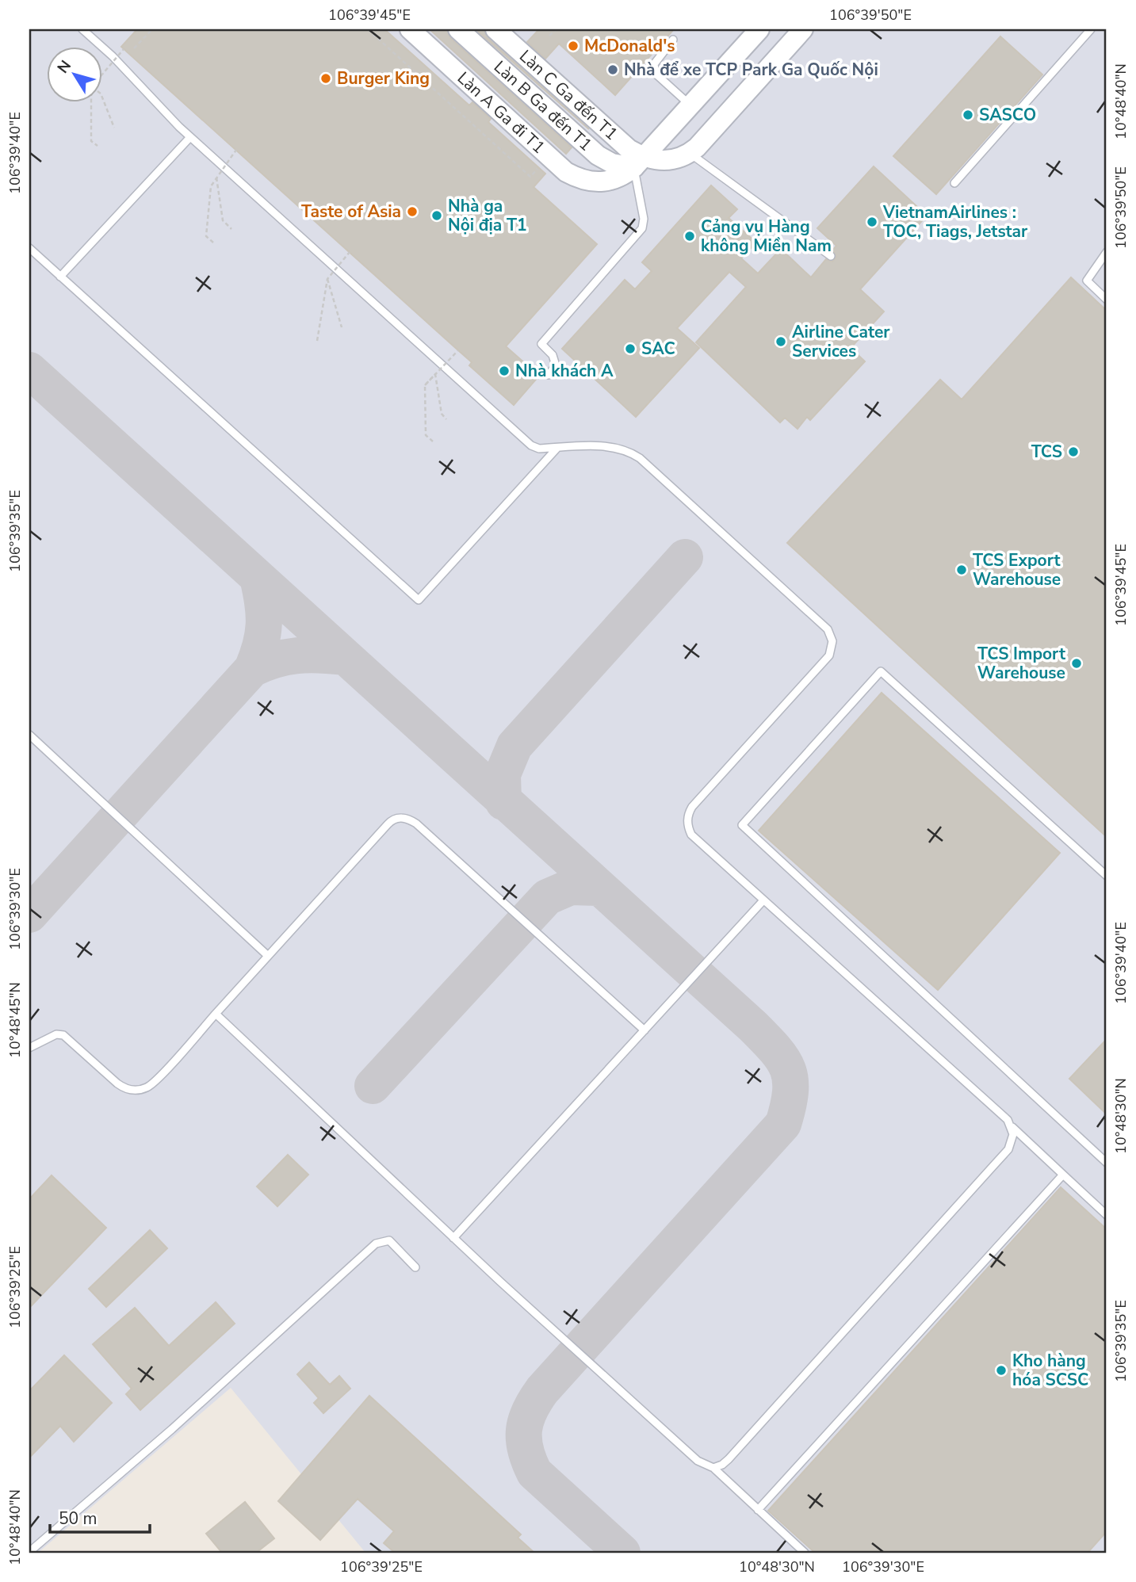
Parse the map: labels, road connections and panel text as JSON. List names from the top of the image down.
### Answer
{
  "streets": {
    "street": ["Làn C Ga đến T1", "Làn B Ga đến T1", "Làn A Ga đi T1"]
  },
  "crossings": [
    ["Làn C Ga đến T1", "Làn B Ga đến T1"],
    ["Làn C Ga đến T1", "Làn A Ga đi T1"],
    ["Làn B Ga đến T1", "Làn A Ga đi T1"]
  ],
  "places": [
    "McDonald's",
    "Nhà để xe TCP Park Ga Quốc Nội",
    "Burger King",
    "SASCO",
    "Taste of Asia",
    "Nhà ga Nội địa T1",
    "VietnamAirlines : TOC, Tiags, Jetstar",
    "Cảng vụ Hàng không Miền Nam",
    "Airline Cater Services",
    "SAC",
    "Nhà khách A",
    "TCS",
    "TCS Export Warehouse",
    "TCS Import Warehouse",
    "Kho hàng hóa SCSC"
  ],
  "scale_bar": "50 m",
  "north": "top left",
  "coordinates": [
    "106°39'45\"E",
    "106°39'50\"E",
    "10°48'40\"N",
    "106°39'40\"E",
    "106°39'35\"E",
    "106°39'30\"E",
    "10°48'45\"N",
    "10°48'30\"N",
    "106°39'25\"E"
  ]
}
